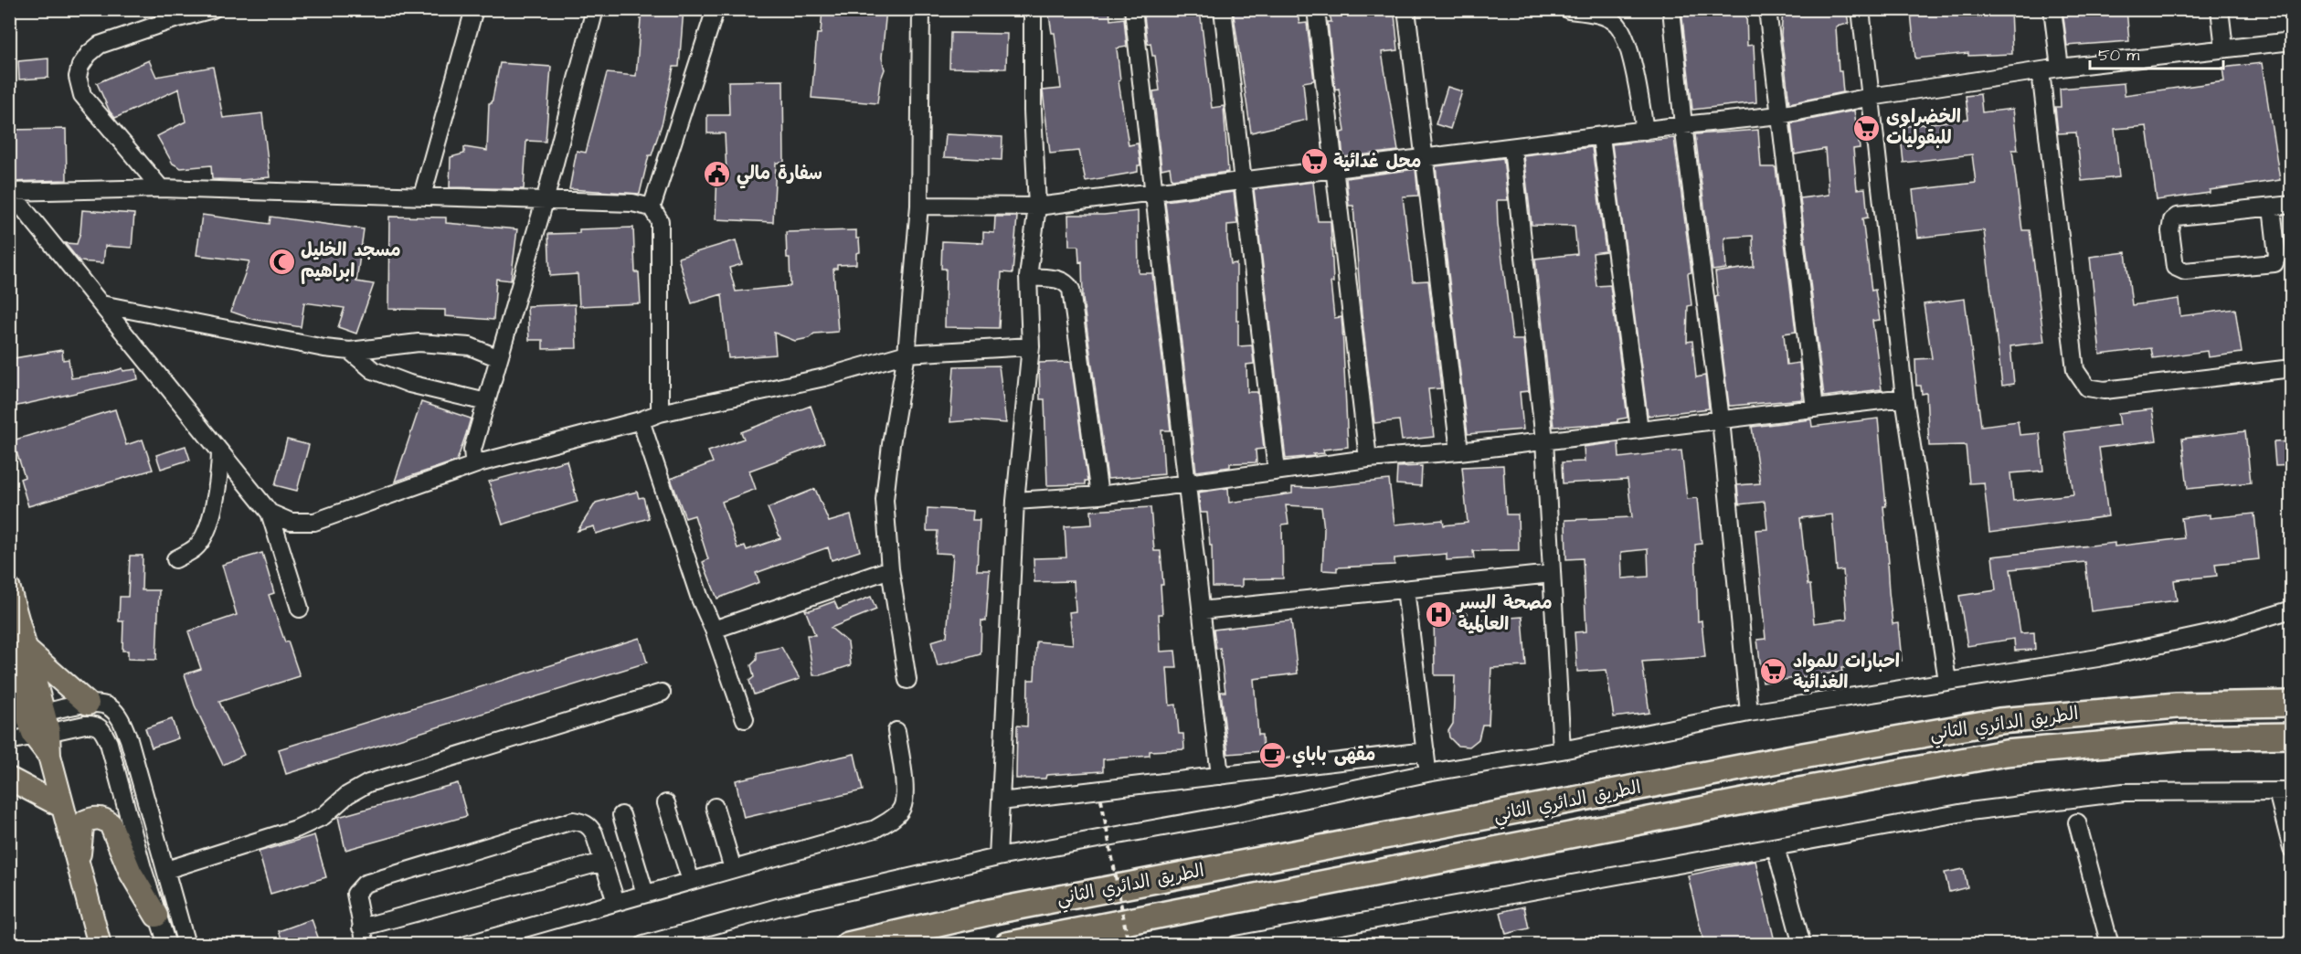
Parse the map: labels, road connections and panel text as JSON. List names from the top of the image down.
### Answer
{
  "streets": {
    "highway": ["الطريق الدائري الثاني"]
  },
  "places": {
    "supermarket": ["الخضراوى للبقوليات", "محل غدائية", "احبارات للمواد الغذائية"],
    "public building": ["سفارة مالي"],
    "mosque": ["مسجد الخليل ابراهيم"],
    "hospital": ["مصحة اليسر العالمية"],
    "cafe": ["مقهى باباي"]
  },
  "scale_bar": "50 m"
}
